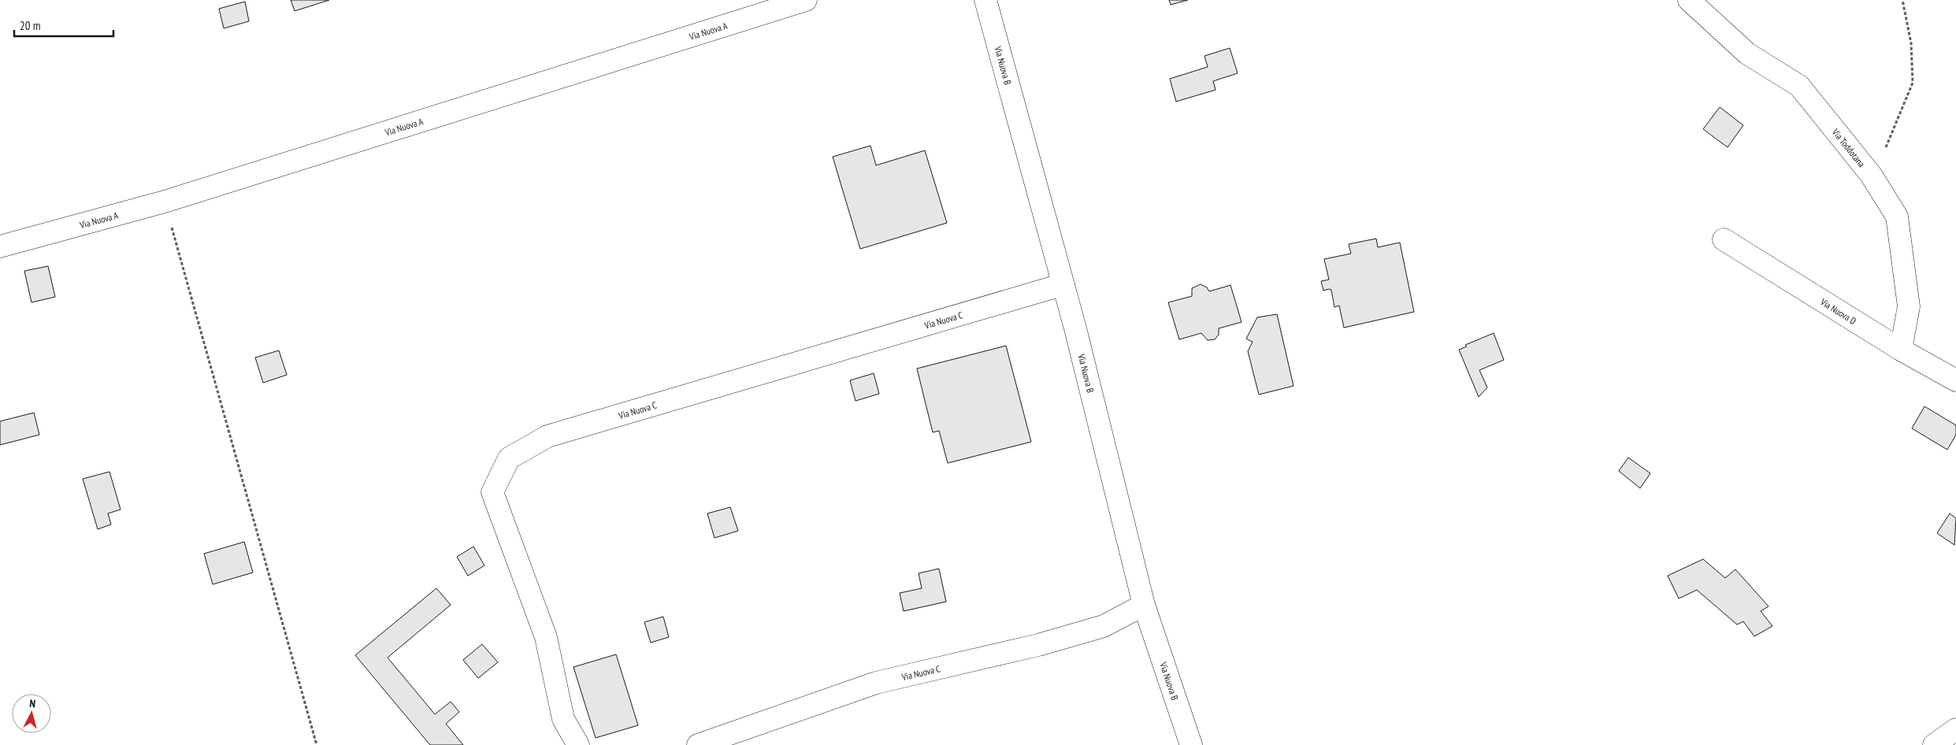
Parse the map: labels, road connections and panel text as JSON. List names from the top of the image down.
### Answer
{
  "streets": {
    "street": [
      "Via Nuova A",
      "Via Nuova B",
      "Via Toddotana",
      "Via Nuova D",
      "Via Nuova C"
    ]
  },
  "crossings": [
    ["Via Nuova B", "Via Nuova C"],
    ["Via Toddotana", "Via Nuova D"]
  ],
  "scale_bar": "20 m",
  "north": "top"
}
